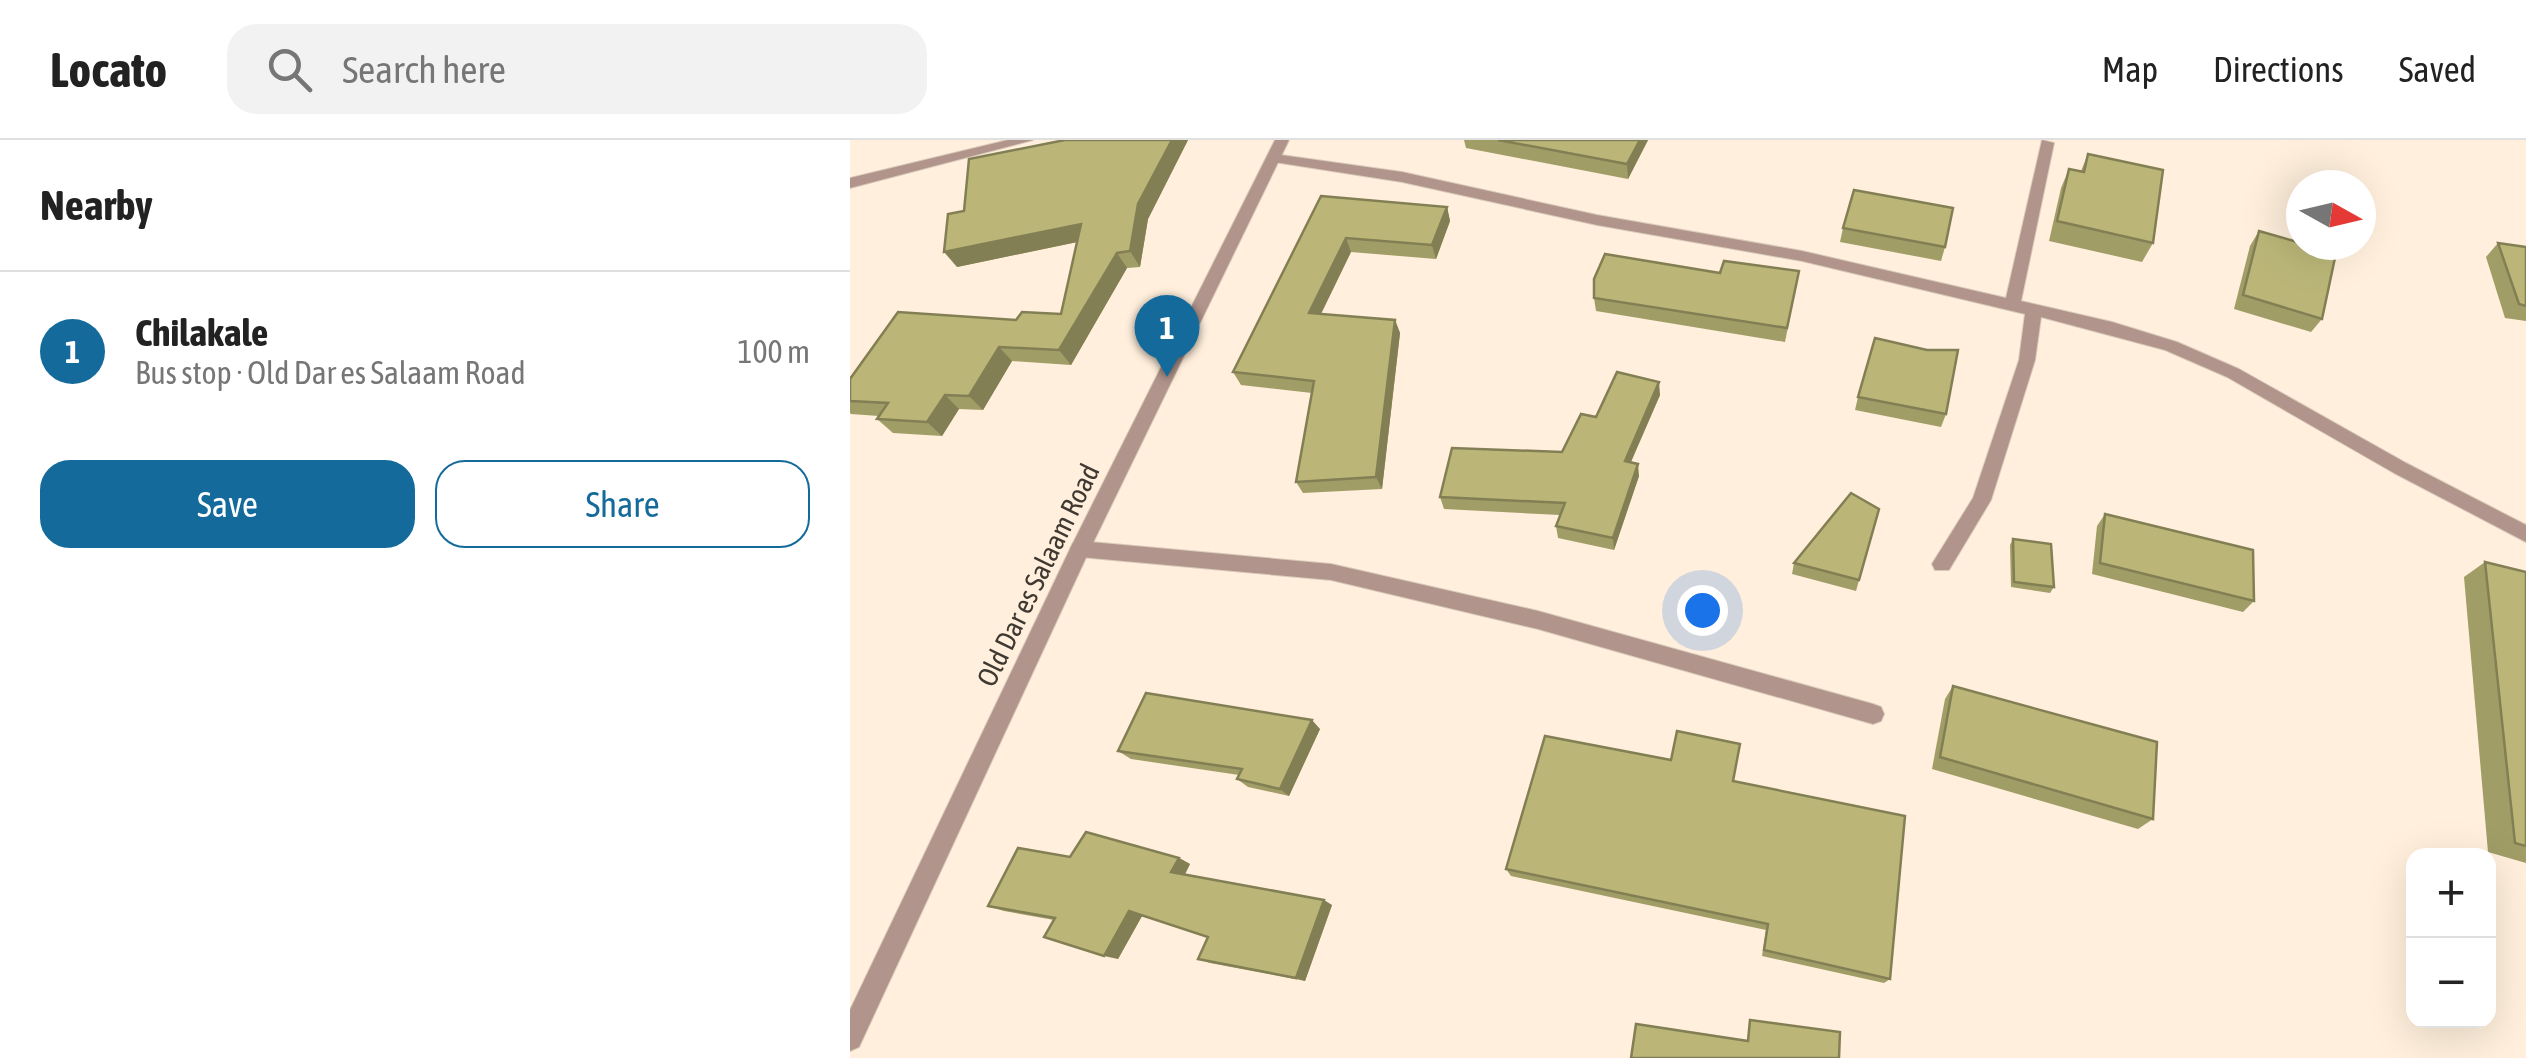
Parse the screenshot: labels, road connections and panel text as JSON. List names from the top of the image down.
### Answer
{
  "streets": {
    "street": ["Old Dar es Salaam Road"]
  },
  "north": "right",
  "page": {
    "header": "Locato",
    "search": "Search here",
    "nav": ["Map", "Directions", "Saved"],
    "heading": "Nearby",
    "list": [
      {
        "mark": "1",
        "name": "Chilakale",
        "note": "Bus stop · Old Dar es Salaam Road",
        "value": "100 m"
      }
    ],
    "pins": "1",
    "buttons": ["Save", "Share"],
    "map_buttons": ["+", "−"]
  }
}
